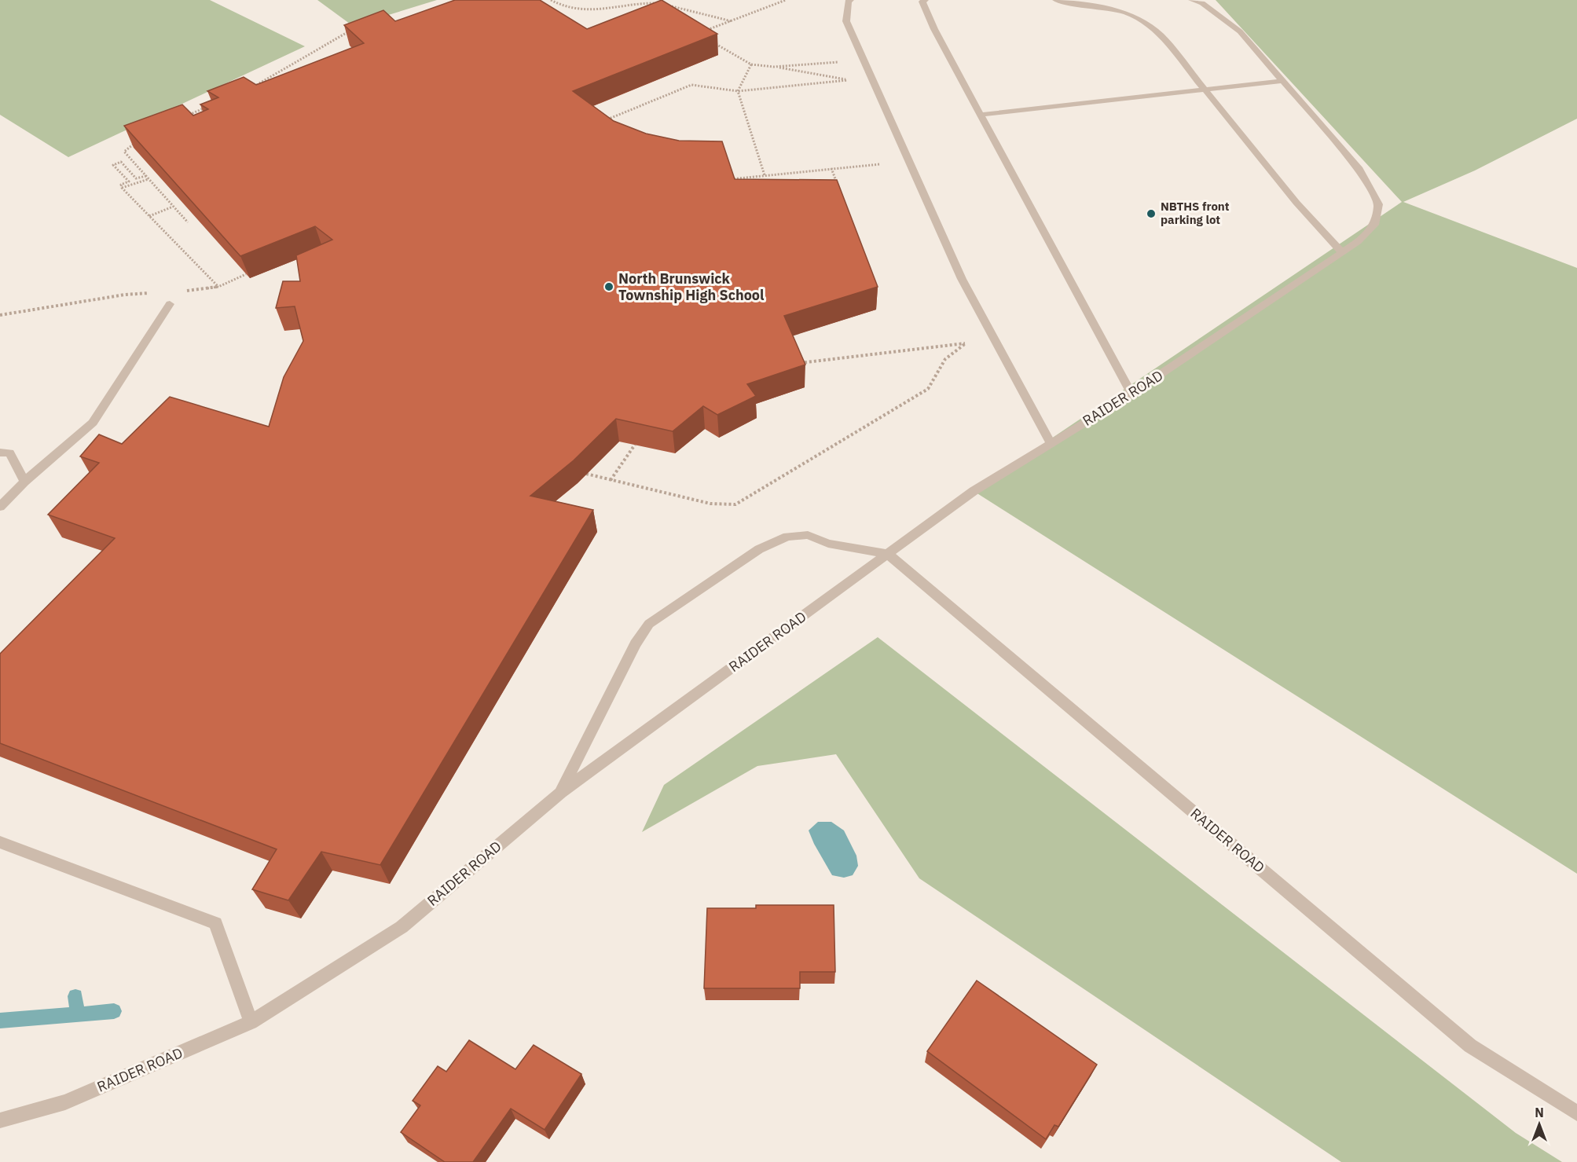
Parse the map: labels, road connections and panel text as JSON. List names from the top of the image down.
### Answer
{
  "streets": {
    "street": ["RAIDER ROAD"]
  },
  "places": ["NBTHS front parking lot", "North Brunswick Township High School"],
  "north": "top"
}
